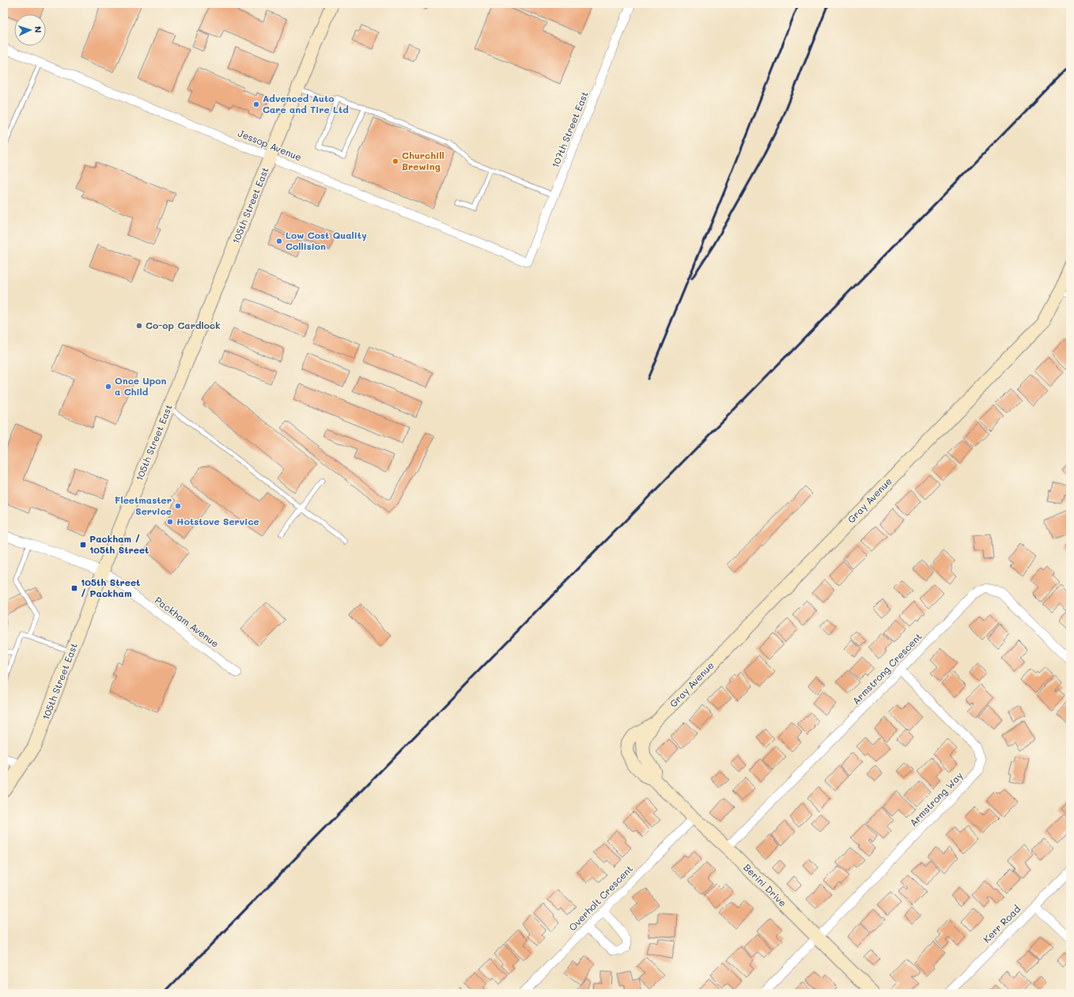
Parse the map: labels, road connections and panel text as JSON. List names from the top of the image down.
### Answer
{
  "streets": {
    "street": [
      "107th Street East",
      "Jessop Avenue",
      "105th Street East",
      "Gray Avenue",
      "Packham Avenue",
      "Armstrong Crescent",
      "Armstrong Way",
      "Berini Drive",
      "Overholt Crescent",
      "Kerr Road"
    ]
  },
  "crossings": [
    ["107th Street East", "Jessop Avenue"],
    ["Jessop Avenue", "105th Street East"],
    ["105th Street East", "Packham Avenue"],
    ["Gray Avenue", "Berini Drive"],
    ["Armstrong Crescent", "Armstrong Way"],
    ["Armstrong Crescent", "Berini Drive"],
    ["Armstrong Way", "Berini Drive"],
    ["Berini Drive", "Overholt Crescent"]
  ],
  "places": {
    "other": [
      "Advenced Auto Care and Tire Ltd",
      "Churchill Brewing",
      "Low Cost Quality Collision",
      "Co-op Cardlock",
      "Once Upon a Child",
      "Fleetmaster Service",
      "Hotstove Service"
    ],
    "transit": ["Packham / 105th Street", "105th Street / Packham"]
  },
  "north": "right"
}
